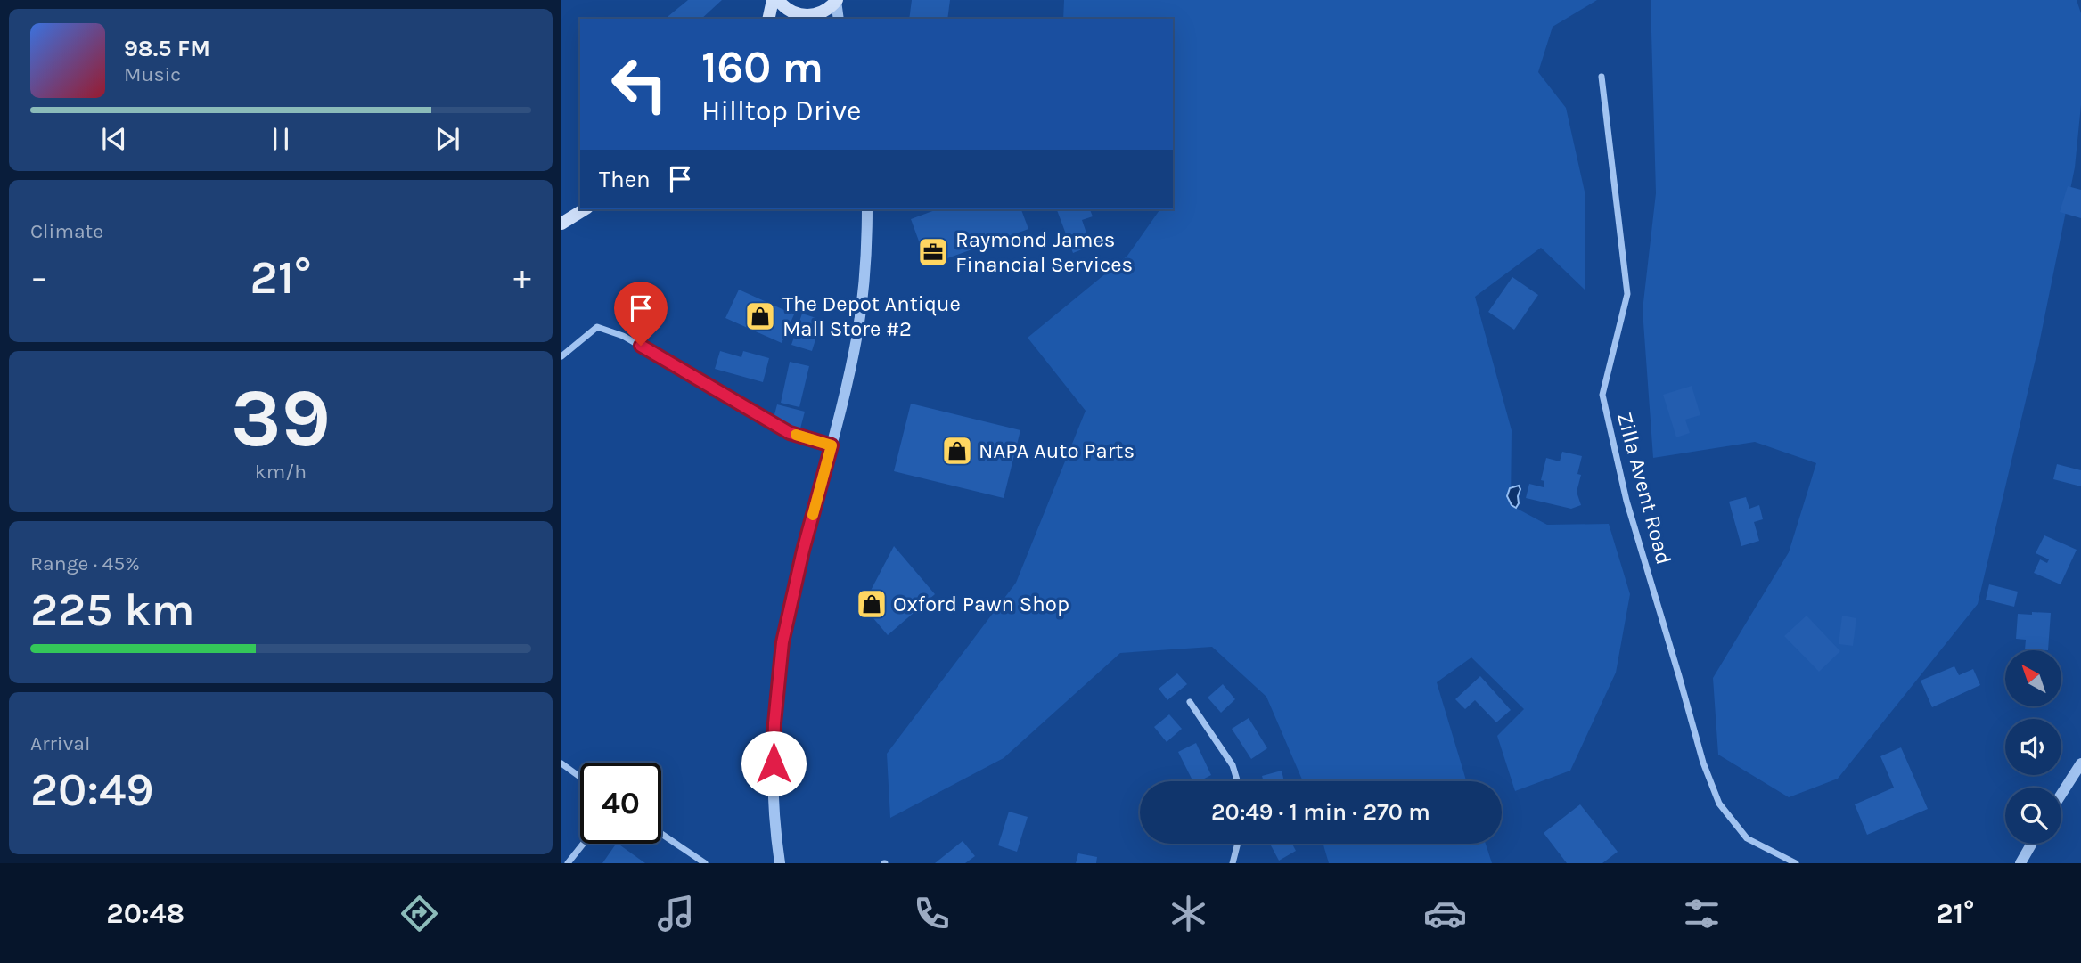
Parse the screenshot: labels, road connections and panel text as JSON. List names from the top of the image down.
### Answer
{
  "streets": {
    "street": ["Zilla Avent Road"]
  },
  "places": {
    "office": ["Raymond James Financial Services"],
    "shop": ["The Depot Antique Mall Store #2", "NAPA Auto Parts", "Oxford Pawn Shop"]
  },
  "north": "top left",
  "page": {
    "turn": ["160 m", "Hilltop Drive"],
    "song": ["98.5 FM", "Music"],
    "then": "Then",
    "tile": [
      "Climate",
      ["39", "km/h"],
      ["Range · 45%", "225 km"],
      ["Arrival", "20:49"]
    ],
    "heat": ["−", "21°", "+"],
    "limit": "40",
    "trip": "20:49 · 1 min · 270 m",
    "tabs": ["20:48", "21°"]
  }
}
